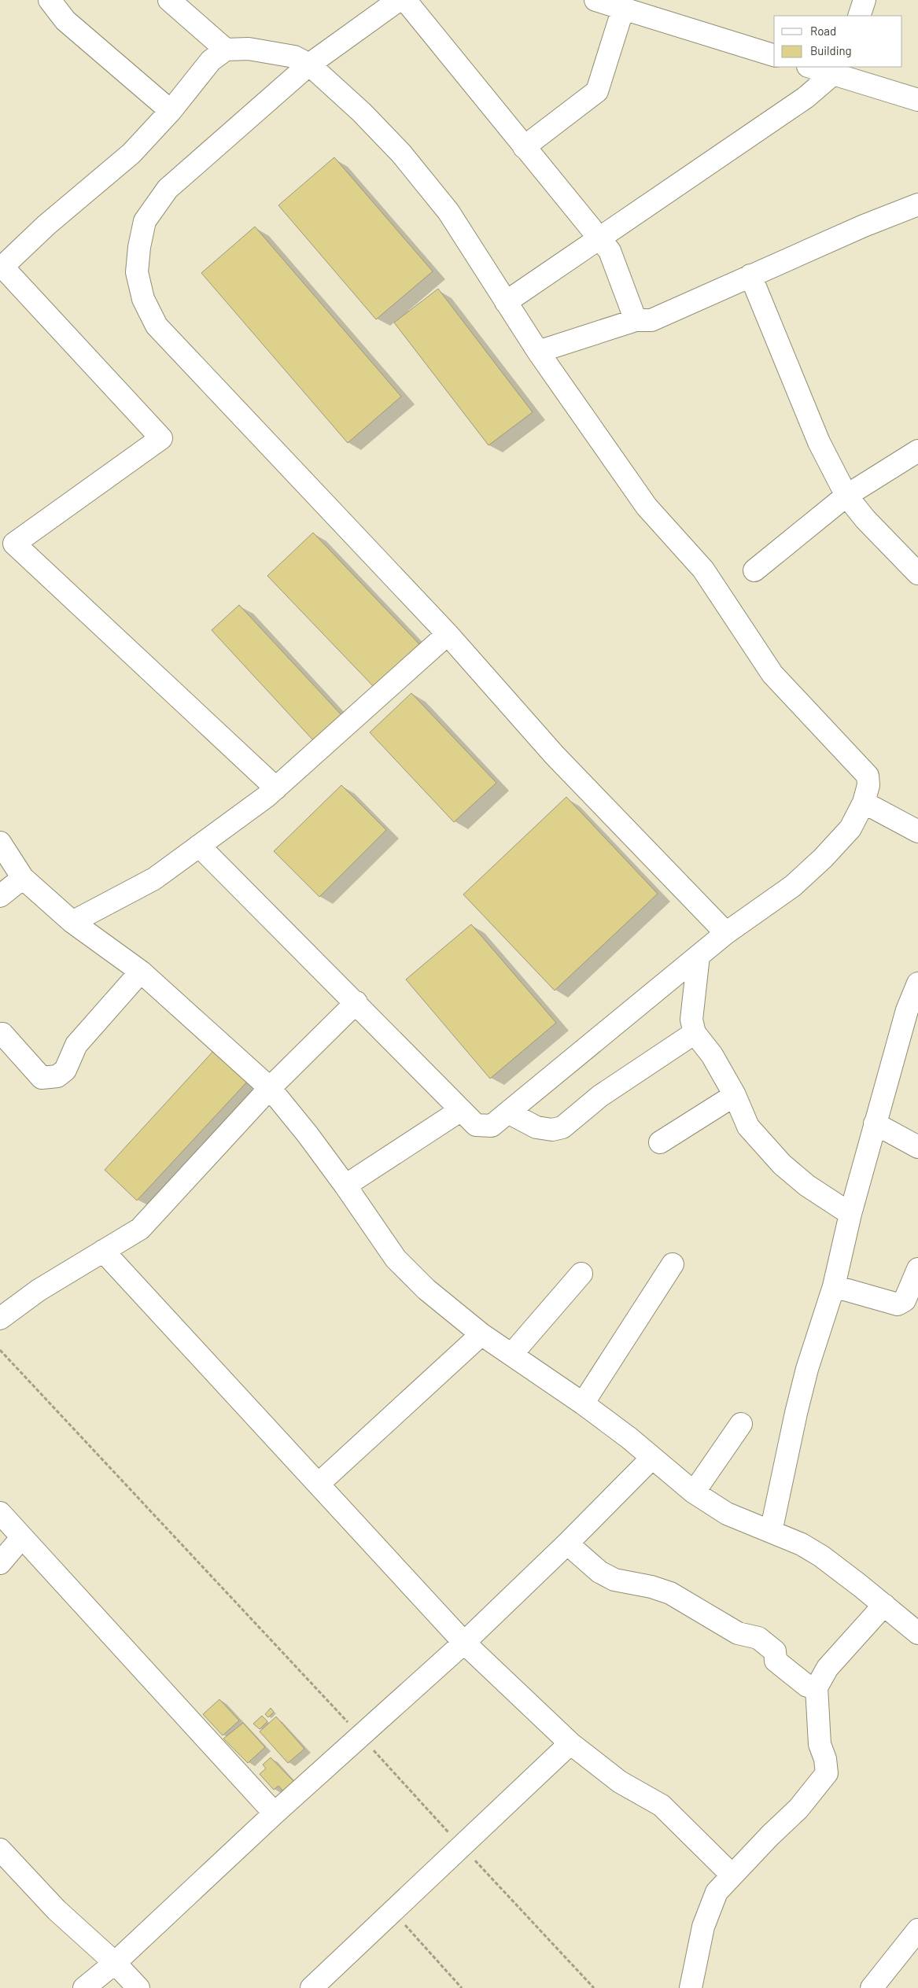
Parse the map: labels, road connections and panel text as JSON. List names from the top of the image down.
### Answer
{
  "legend": ["Road", "Building"]
}
